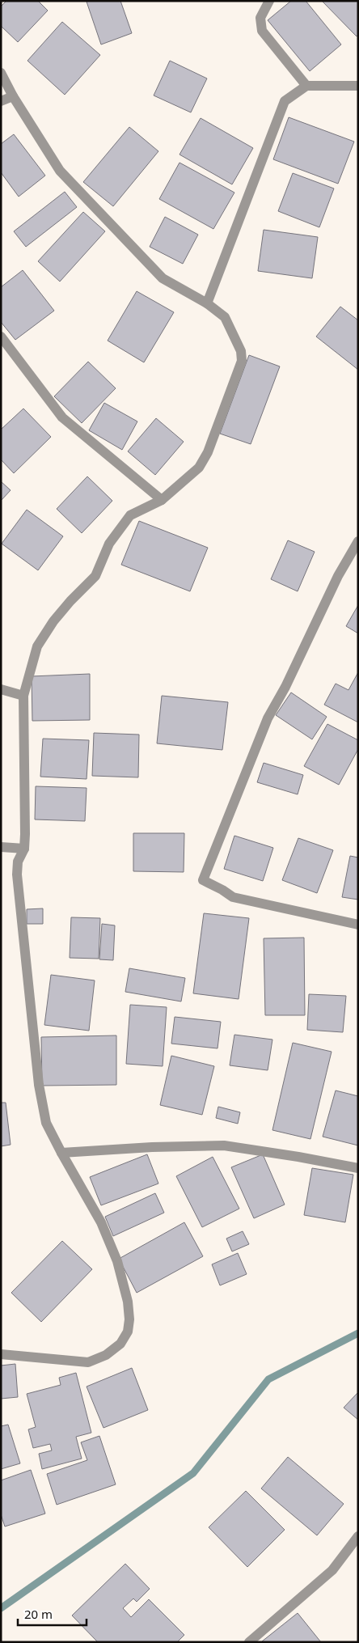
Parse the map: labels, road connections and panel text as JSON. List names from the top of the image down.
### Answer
{
  "scale_bar": "20 m"
}
